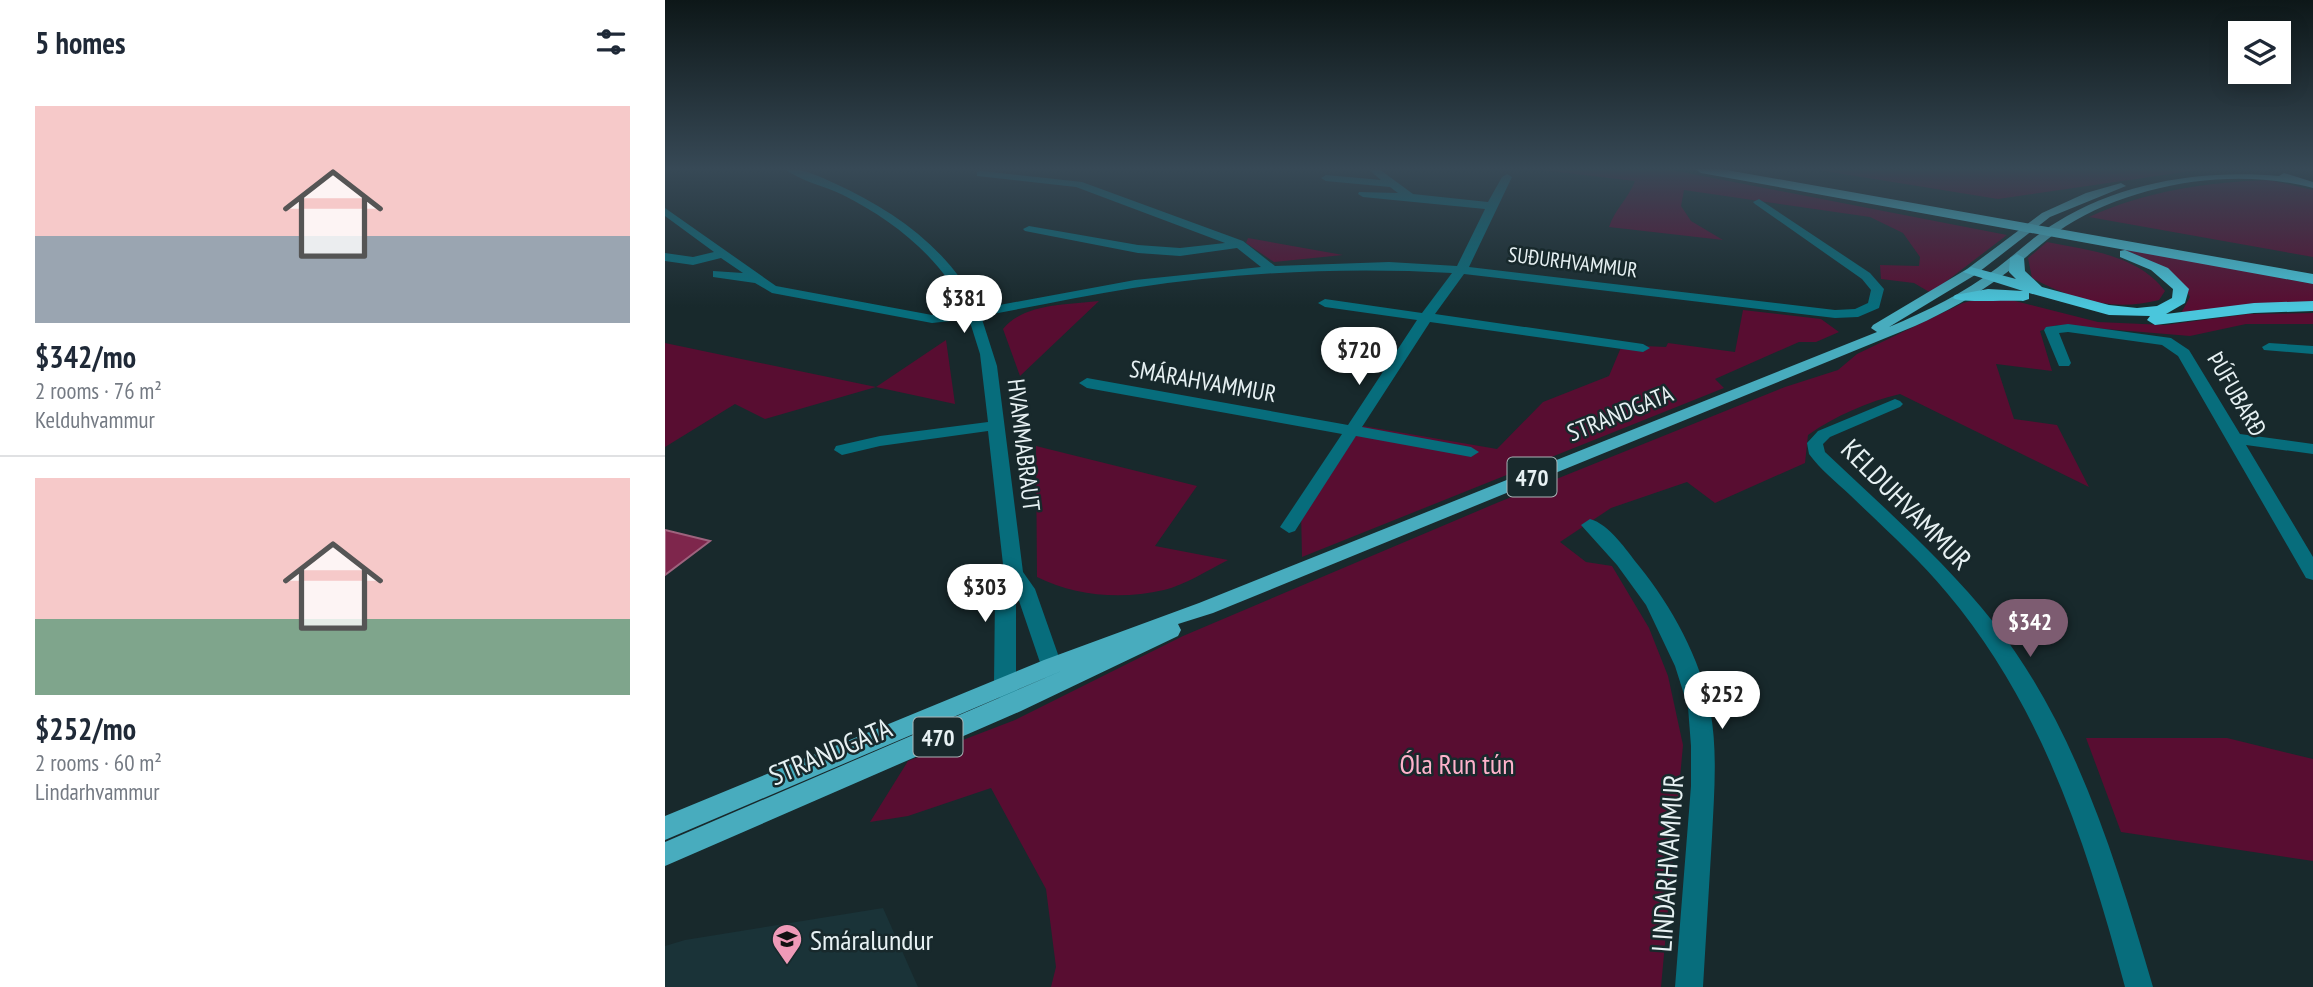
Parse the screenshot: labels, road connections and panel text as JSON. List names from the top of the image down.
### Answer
{
  "streets": {
    "main road": ["STRANDGATA", "470"],
    "street": [
      "SUÐURHVAMMUR",
      "SMÁRAHVAMMUR",
      "ÞÚFUBARÐ",
      "HVAMMABRAUT",
      "KELDUHVAMMUR",
      "LINDARHVAMMUR"
    ]
  },
  "crossings": [
    ["SUÐURHVAMMUR", "HVAMMABRAUT"],
    ["STRANDGATA", "HVAMMABRAUT"]
  ],
  "parks": ["Óla Run tún"],
  "places": {
    "school or university": ["Smáralundur"]
  },
  "page": {
    "heading": "5 homes",
    "list": [
      {
        "name": "$342/mo",
        "note": "2 rooms · 76 m² · Kelduhvammur"
      },
      {
        "name": "$252/mo",
        "note": "2 rooms · 60 m² · Lindarhvammur"
      }
    ],
    "price": [
      "$381",
      "$720",
      "$303",
      "$342",
      "$252"
    ]
  }
}
